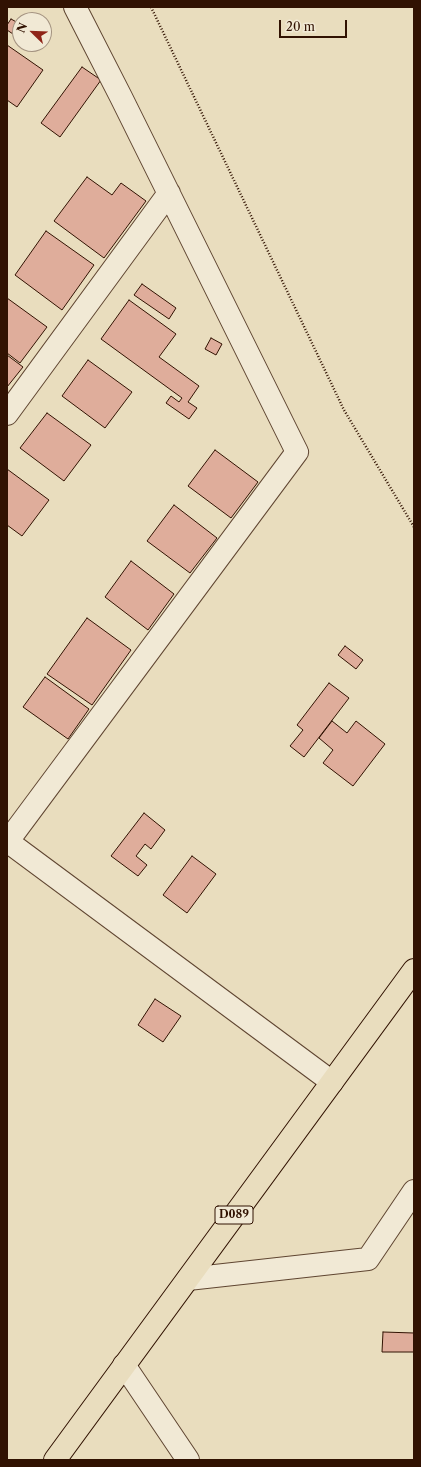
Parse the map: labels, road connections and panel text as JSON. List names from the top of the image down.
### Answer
{
  "streets": {
    "main road": ["D089"]
  },
  "scale_bar": "20 m",
  "north": "top left"
}
